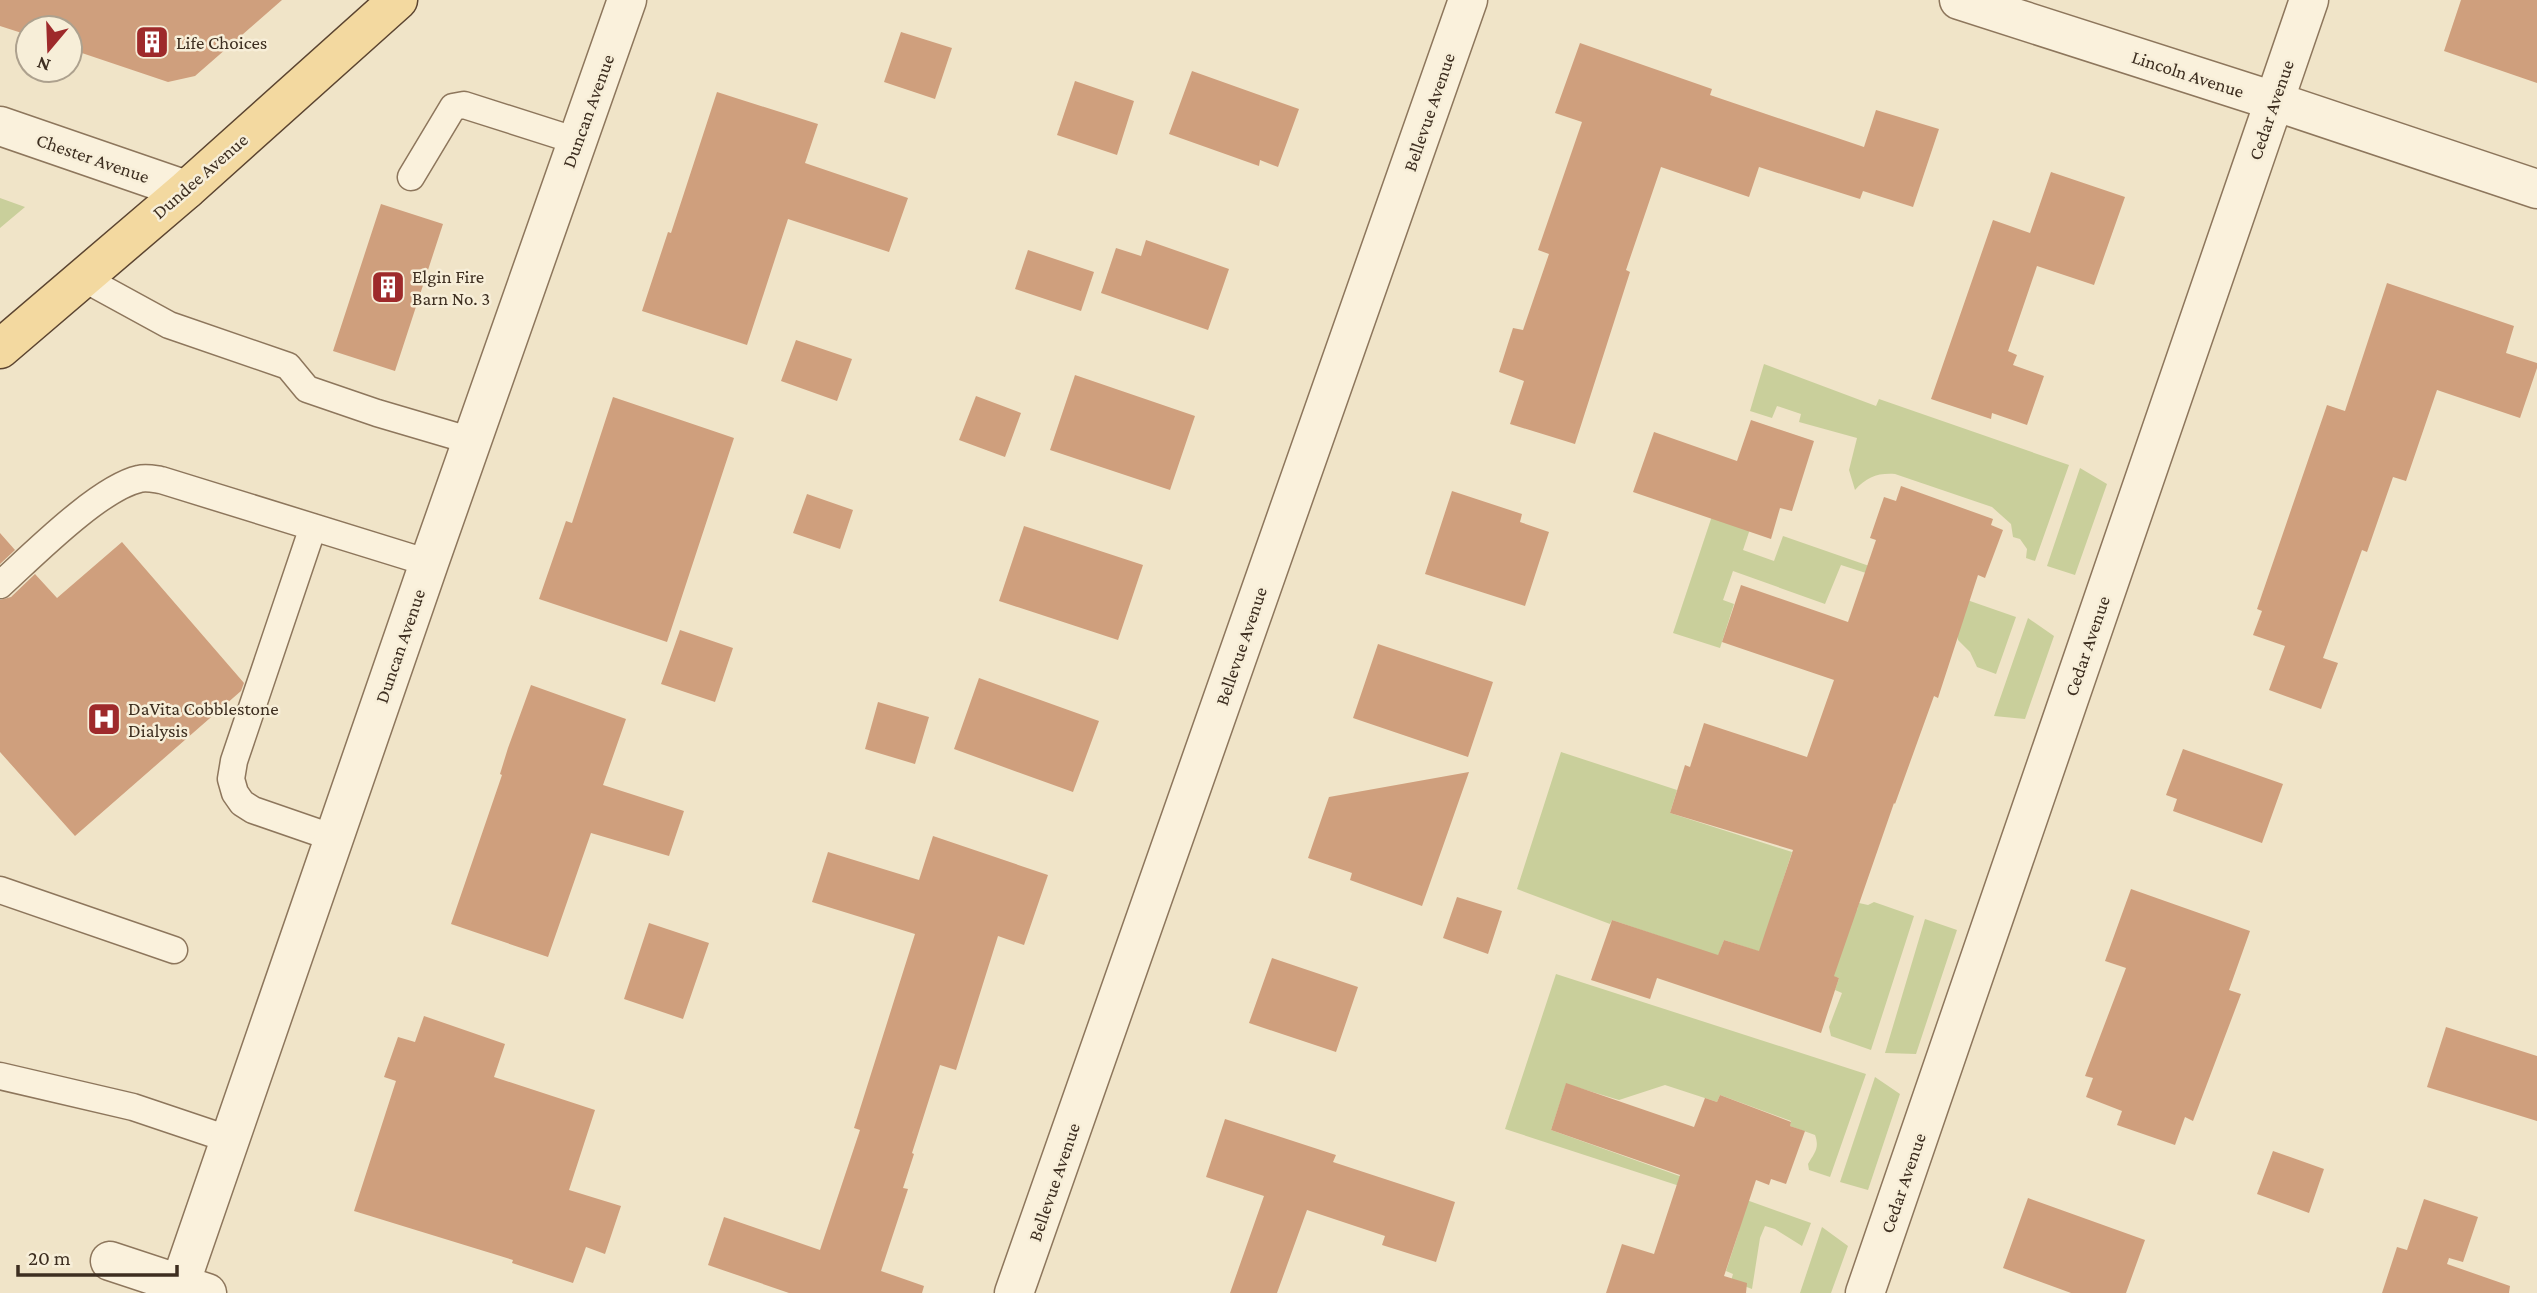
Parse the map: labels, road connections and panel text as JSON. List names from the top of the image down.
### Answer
{
  "streets": {
    "main road": ["Dundee Avenue"],
    "street": [
      "Lincoln Avenue",
      "Cedar Avenue",
      "Duncan Avenue",
      "Bellevue Avenue",
      "Chester Avenue"
    ]
  },
  "crossings": [
    ["Lincoln Avenue", "Cedar Avenue"],
    ["Chester Avenue", "Dundee Avenue"]
  ],
  "places": {
    "building": ["Life Choices", "Elgin Fire Barn No. 3"],
    "hospital": ["DaVita Cobblestone Dialysis"]
  },
  "scale_bar": "20 m",
  "north": "bottom"
}
